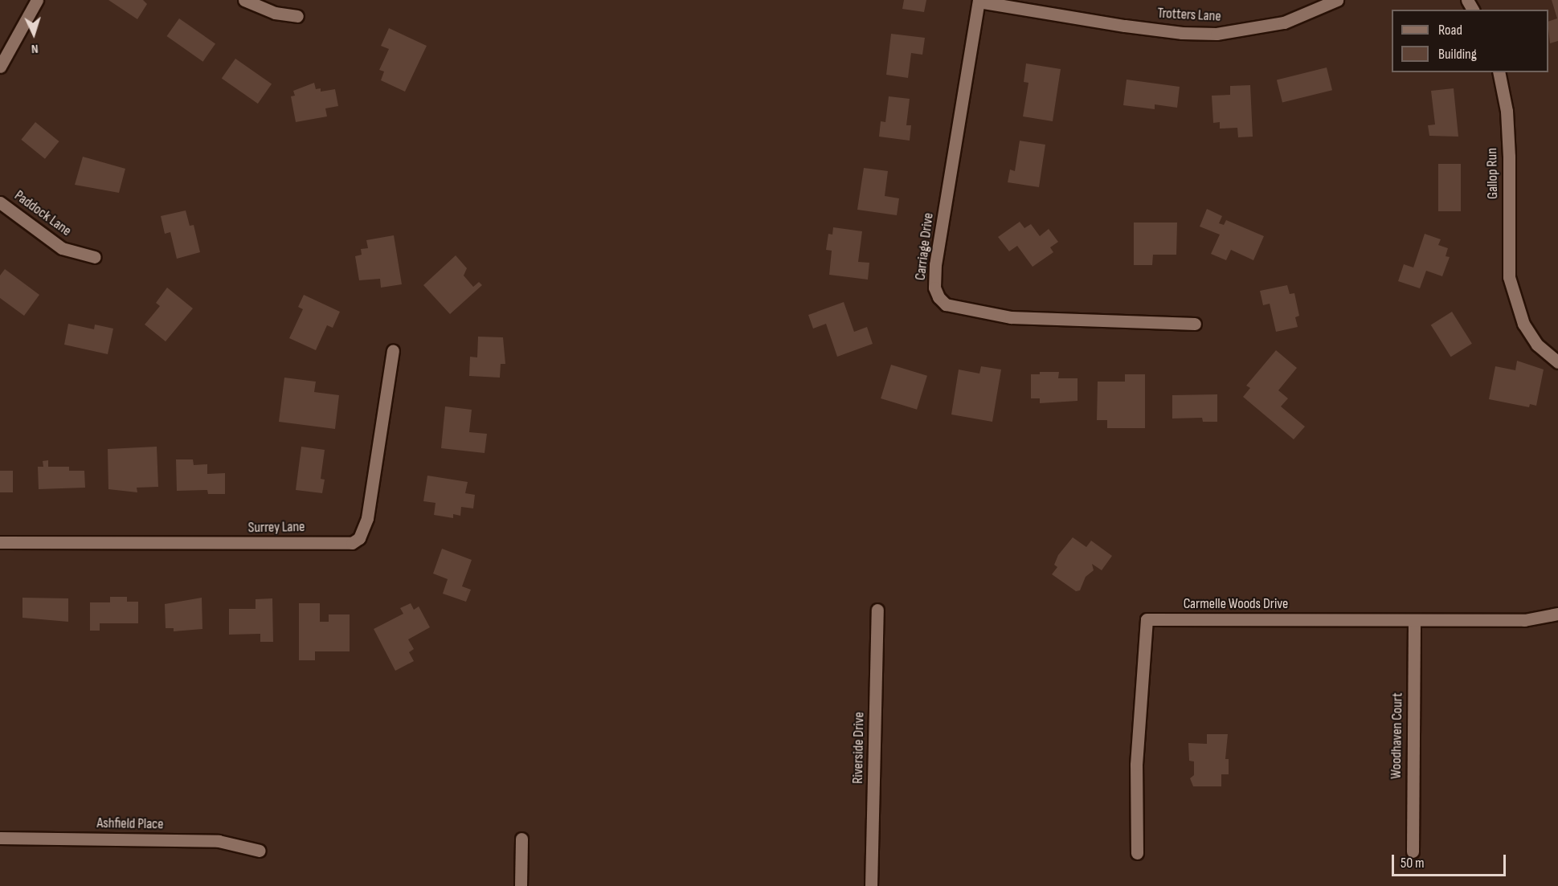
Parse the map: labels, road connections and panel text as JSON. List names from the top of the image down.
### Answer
{
  "streets": {
    "street": [
      "Trotters Lane",
      "Gallop Run",
      "Paddock Lane",
      "Carriage Drive",
      "Surrey Lane",
      "Carmelle Woods Drive",
      "Woodhaven Court",
      "Riverside Drive",
      "Ashfield Place"
    ]
  },
  "crossings": [
    ["Trotters Lane", "Carriage Drive"],
    ["Carmelle Woods Drive", "Woodhaven Court"]
  ],
  "legend": ["Road", "Building"],
  "scale_bar": "50 m",
  "north": "bottom"
}
